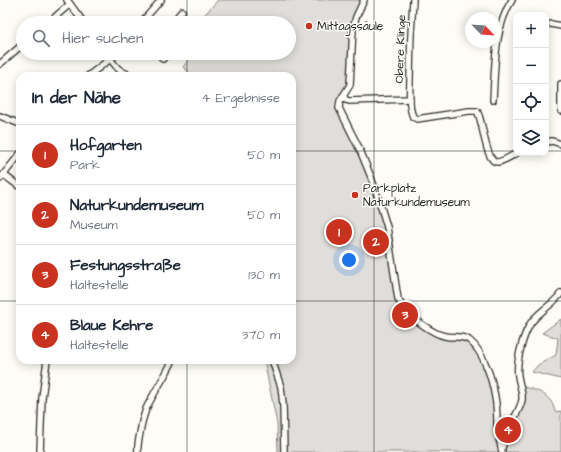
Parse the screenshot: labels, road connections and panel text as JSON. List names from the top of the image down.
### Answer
{
  "streets": {
    "street": ["Obere Klinge"]
  },
  "places": ["Mittagssäule", "Parkplatz Naturkundemuseum"],
  "north": "bottom right",
  "page": {
    "map_buttons": ["+", "−"],
    "search": "Hier suchen",
    "heading": ["In der Nähe", "4 Ergebnisse"],
    "list": [
      {
        "mark": "1",
        "name": "Hofgarten",
        "note": "Park",
        "value": "50 m"
      },
      {
        "mark": "2",
        "name": "Naturkundemuseum",
        "note": "Museum",
        "value": "50 m"
      },
      {
        "mark": "3",
        "name": "Festungsstraße",
        "note": "Haltestelle",
        "value": "130 m"
      },
      {
        "mark": "4",
        "name": "Blaue Kehre",
        "note": "Haltestelle",
        "value": "370 m"
      }
    ],
    "pins": [
      "1",
      "2",
      "3",
      "4"
    ]
  }
}
